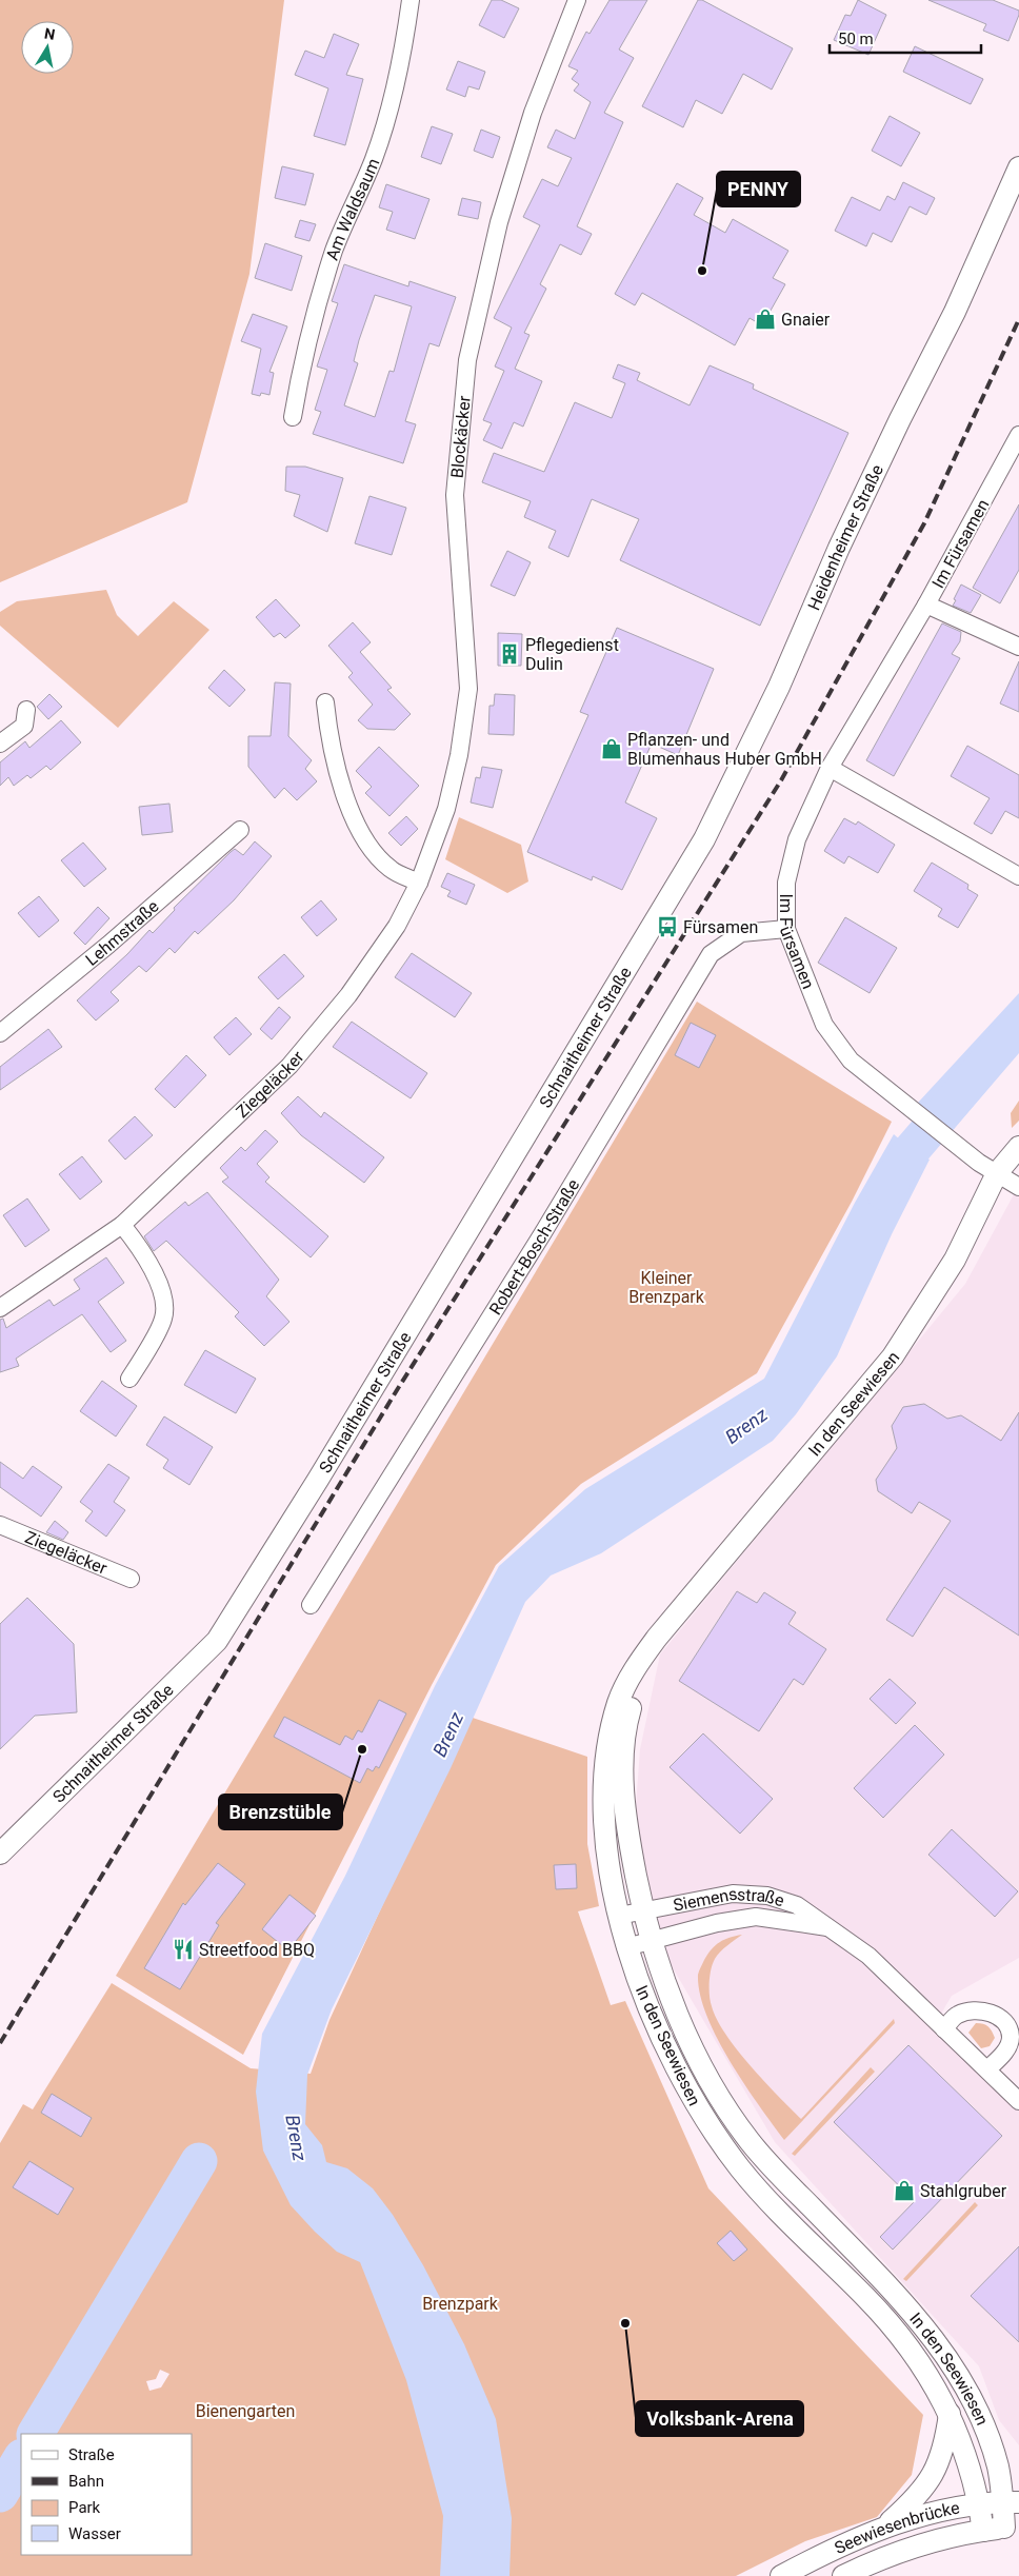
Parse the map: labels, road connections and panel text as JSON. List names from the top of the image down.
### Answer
{
  "streets": {
    "street": [
      "Am Waldsaum",
      "Blockäcker",
      "Heidenheimer Straße",
      "Im Fürsamen",
      "Lehmstraße",
      "Schnaitheimer Straße",
      "Ziegeläcker",
      "Robert-Bosch-Straße",
      "In den Seewiesen",
      "Siemensstraße",
      "Seewiesenbrücke"
    ]
  },
  "crossings": [
    ["Blockäcker", "Ziegeläcker"],
    ["Heidenheimer Straße", "Schnaitheimer Straße"],
    ["Im Fürsamen", "Robert-Bosch-Straße"],
    ["Im Fürsamen", "In den Seewiesen"],
    ["In den Seewiesen", "Siemensstraße"],
    ["In den Seewiesen", "Seewiesenbrücke"]
  ],
  "water": ["Brenz"],
  "parks": ["Kleiner Brenzpark", "Brenzpark", "Bienengarten"],
  "places": {
    "other": ["PENNY", "Brenzstüble", "Volksbank-Arena"],
    "shop": ["Gnaier", "Pflanzen- und Blumenhaus Huber GmbH", "Stahlgruber"],
    "building": ["Pflegedienst Dulin"],
    "bus stop": ["Fürsamen"],
    "restaurant": ["Streetfood BBQ"]
  },
  "legend": [
    "Straße",
    "Bahn",
    "Park",
    "Wasser"
  ],
  "scale_bar": "50 m",
  "north": "top"
}
